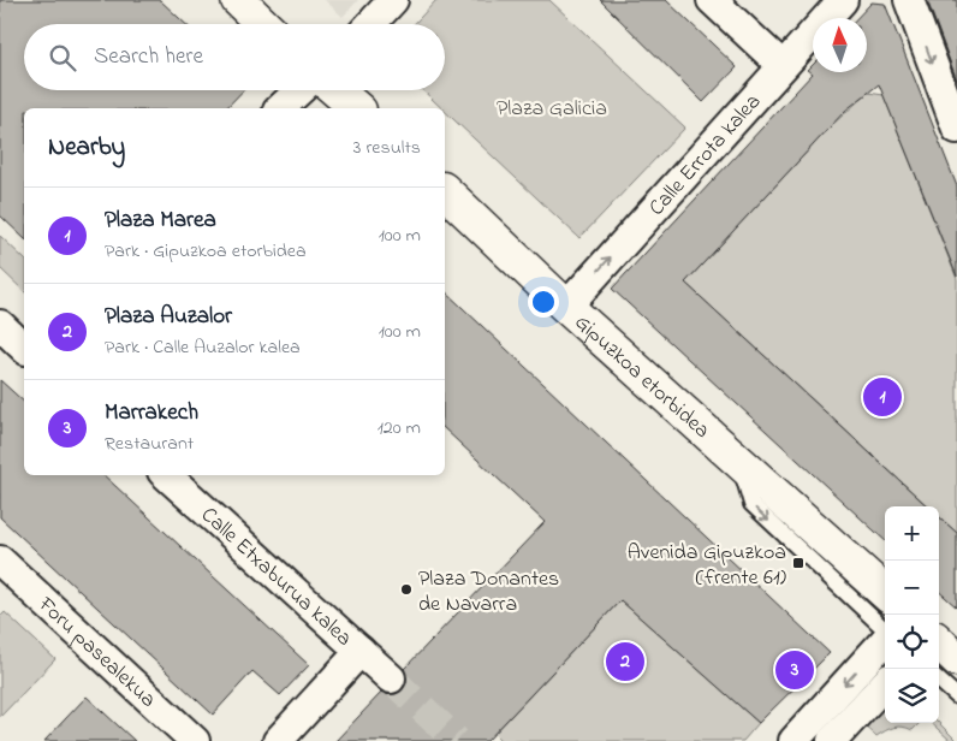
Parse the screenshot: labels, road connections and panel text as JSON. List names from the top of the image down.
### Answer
{
  "streets": {
    "main road": ["Gipuzkoa etorbidea"],
    "street": ["Calle Errota kalea", "Calle Etxaburua kalea", "Foru pasealekua"]
  },
  "crossings": [
    ["Calle Errota kalea", "Gipuzkoa etorbidea"]
  ],
  "one_way": ["Calle Errota kalea"],
  "parks": ["Plaza Galicia"],
  "places": {
    "transit": ["Avenida Gipuzkoa (frente 61)"],
    "other": ["Plaza Donantes de Navarra"]
  },
  "north": "top",
  "page": {
    "search": "Search here",
    "heading": ["Nearby", "3 results"],
    "list": [
      {
        "mark": "1",
        "name": "Plaza Marea",
        "note": "Park · Gipuzkoa etorbidea",
        "value": "100 m"
      },
      {
        "mark": "2",
        "name": "Plaza Auzalor",
        "note": "Park · Calle Auzalor kalea",
        "value": "100 m"
      },
      {
        "mark": "3",
        "name": "Marrakech",
        "note": "Restaurant",
        "value": "120 m"
      }
    ],
    "pins": ["1", "2", "3"],
    "map_buttons": ["+", "−"]
  }
}
